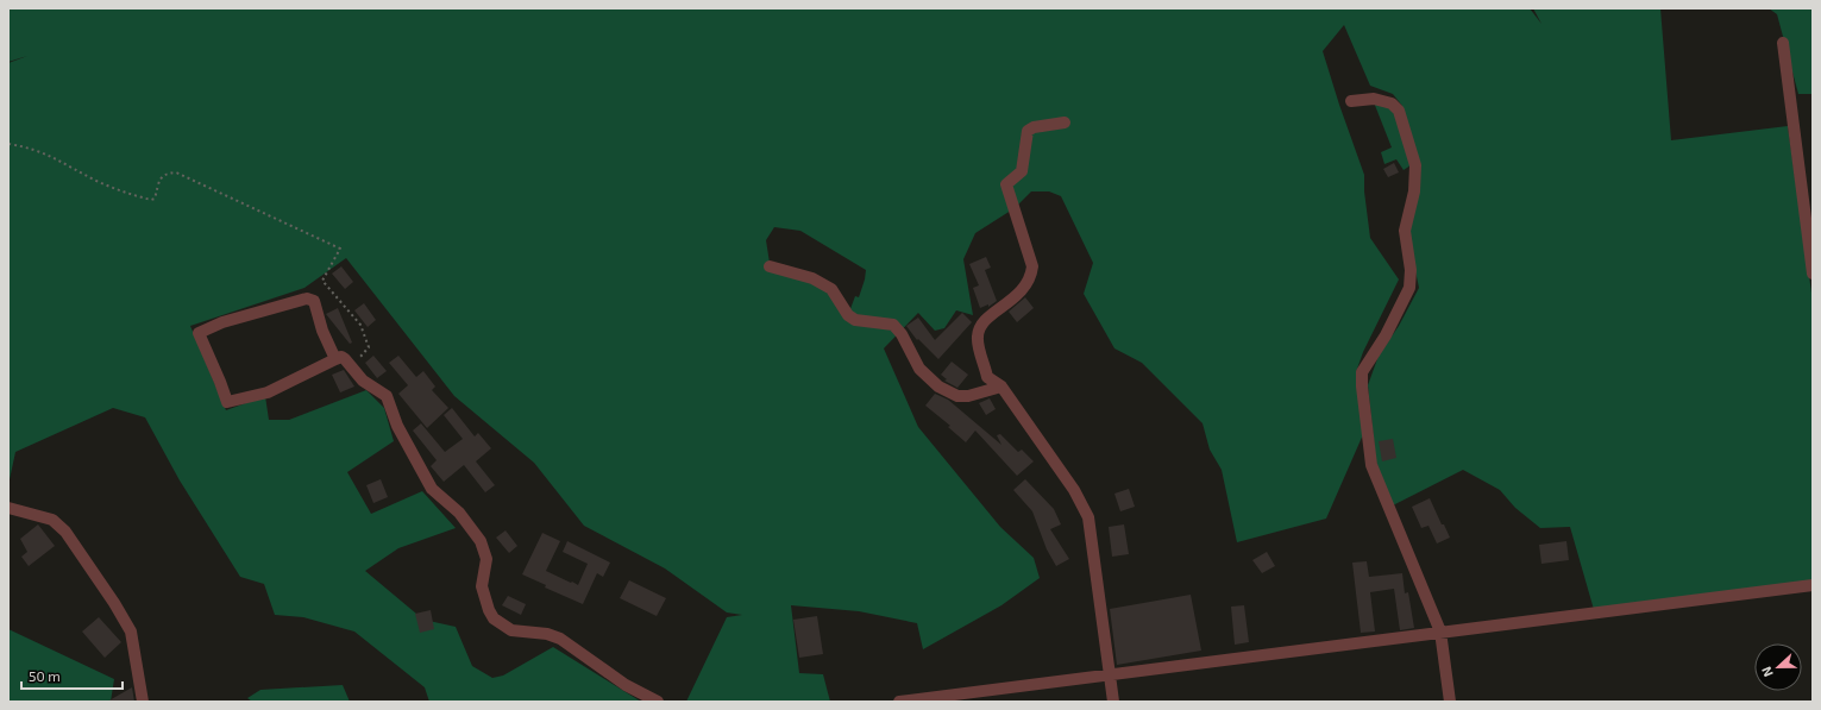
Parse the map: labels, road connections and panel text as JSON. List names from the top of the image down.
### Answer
{
  "scale_bar": "50 m",
  "north": "left"
}
